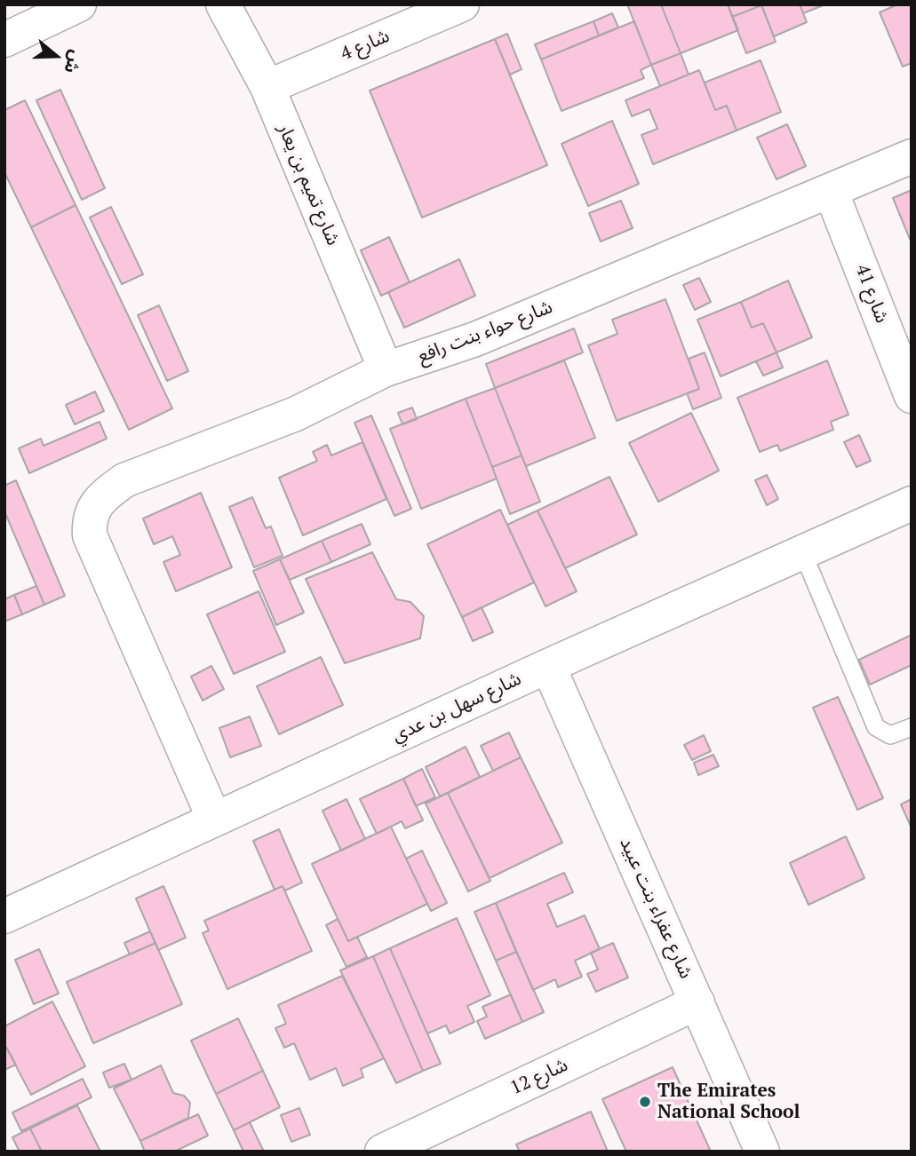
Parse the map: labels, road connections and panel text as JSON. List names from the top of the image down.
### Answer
{
  "streets": {
    "street": [
      "شارع 4",
      "شارع تميم بن يعار",
      "شارع 41",
      "شارع حواء بنت رافع",
      "شارع سهل بن عدي",
      "شارع عفراء بنت عبيد",
      "شارع 12"
    ]
  },
  "crossings": [
    ["شارع 4", "شارع تميم بن يعار"],
    ["شارع تميم بن يعار", "شارع حواء بنت رافع"],
    ["شارع 41", "شارع حواء بنت رافع"],
    ["شارع حواء بنت رافع", "شارع سهل بن عدي"],
    ["شارع سهل بن عدي", "شارع عفراء بنت عبيد"],
    ["شارع عفراء بنت عبيد", "شارع 12"]
  ],
  "places": ["The Emirates National School"],
  "north": "right"
}
